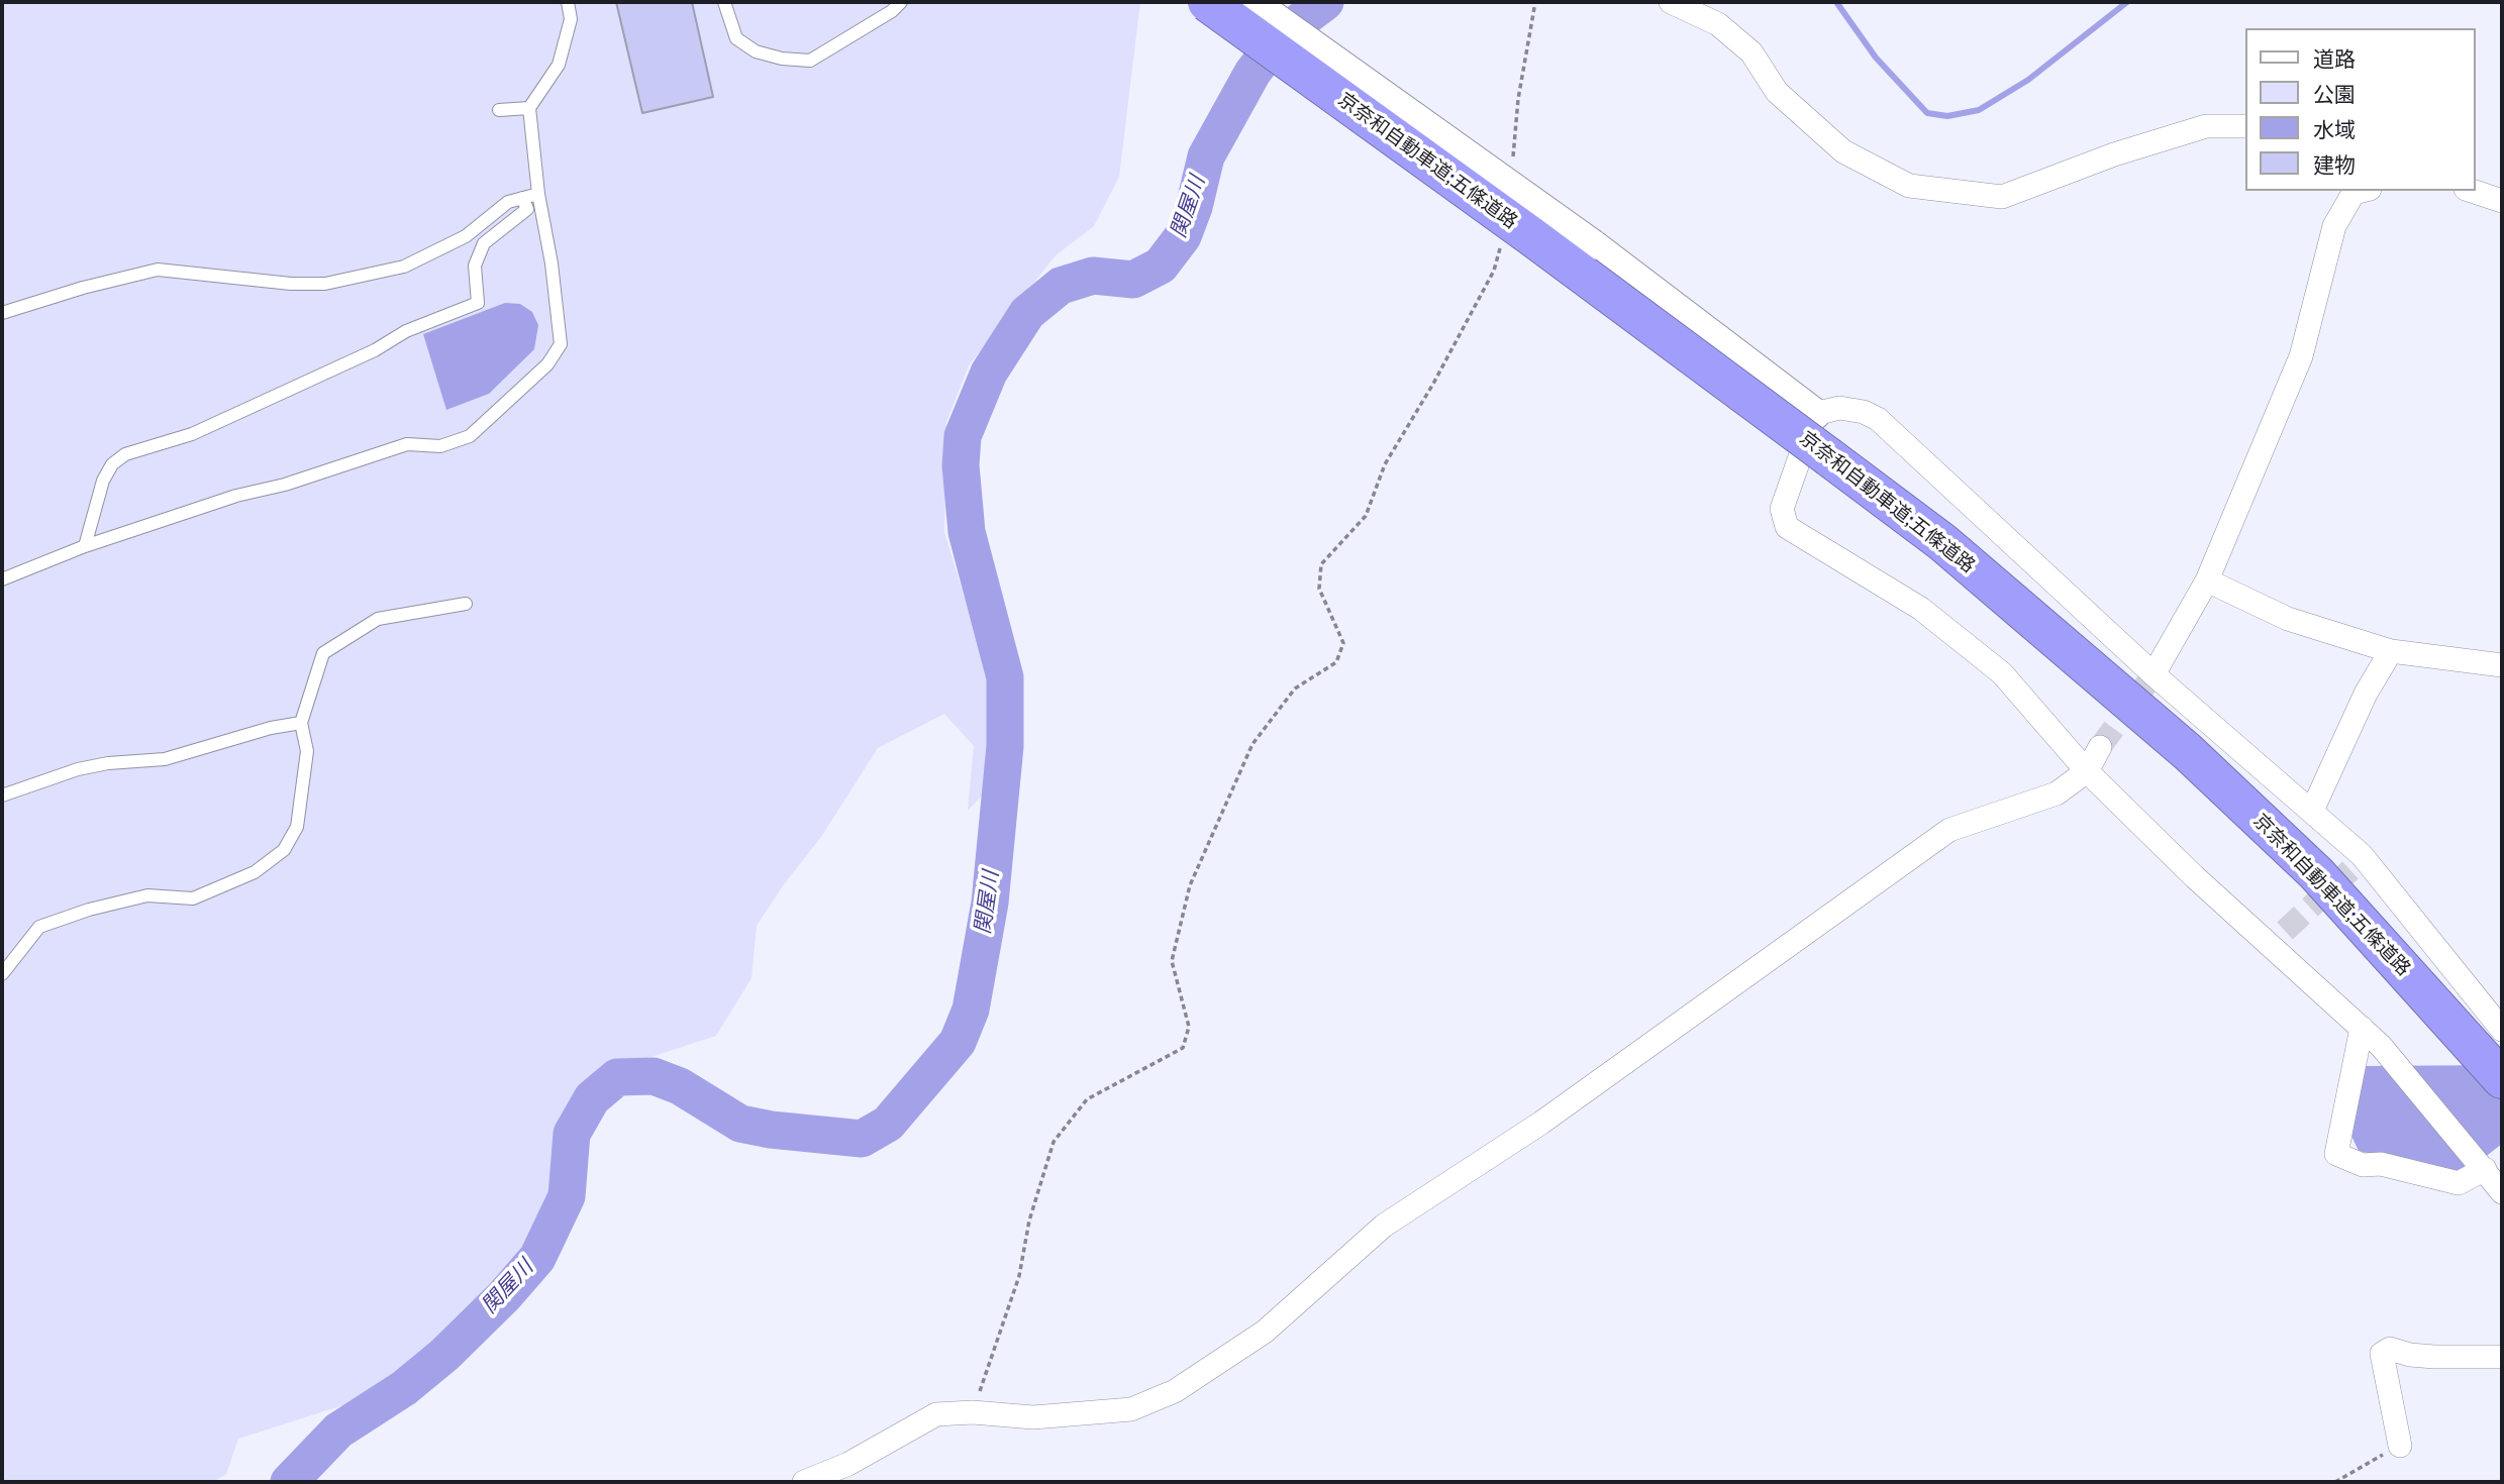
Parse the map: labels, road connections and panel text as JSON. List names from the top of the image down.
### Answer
{
  "streets": {
    "highway": ["京奈和自動車道;五條道路"]
  },
  "water": ["関屋川"],
  "legend": [
    "道路",
    "公園",
    "水域",
    "建物"
  ]
}
